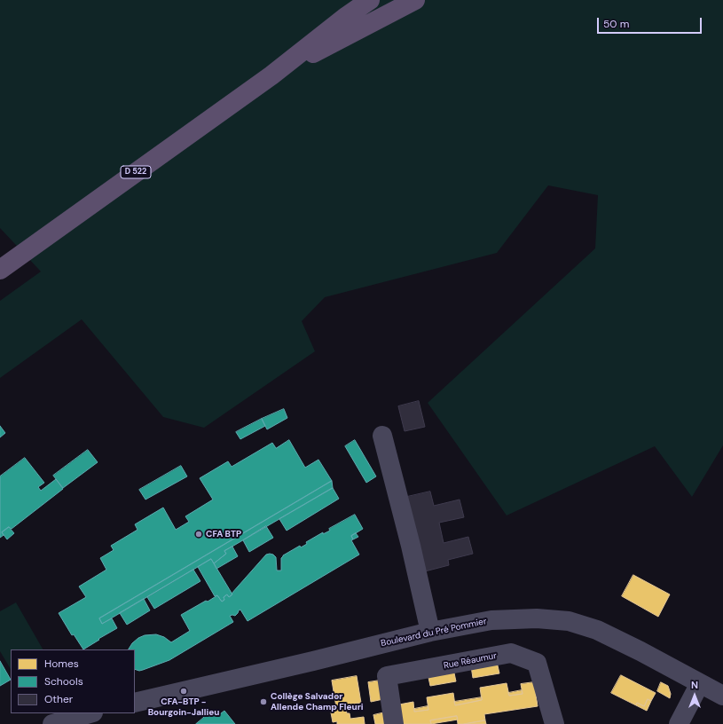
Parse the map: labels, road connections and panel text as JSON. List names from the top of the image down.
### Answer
{
  "streets": {
    "main road": ["D 522"],
    "street": ["Boulevard du Pré Pommier", "Rue Réaumur"]
  },
  "places": ["CFA BTP", "CFA-BTP - Bourgoin-Jallieu", "Collège Salvador Allende Champ Fleuri"],
  "legend": ["Homes", "Schools", "Other"],
  "scale_bar": "50 m",
  "north": "top"
}
